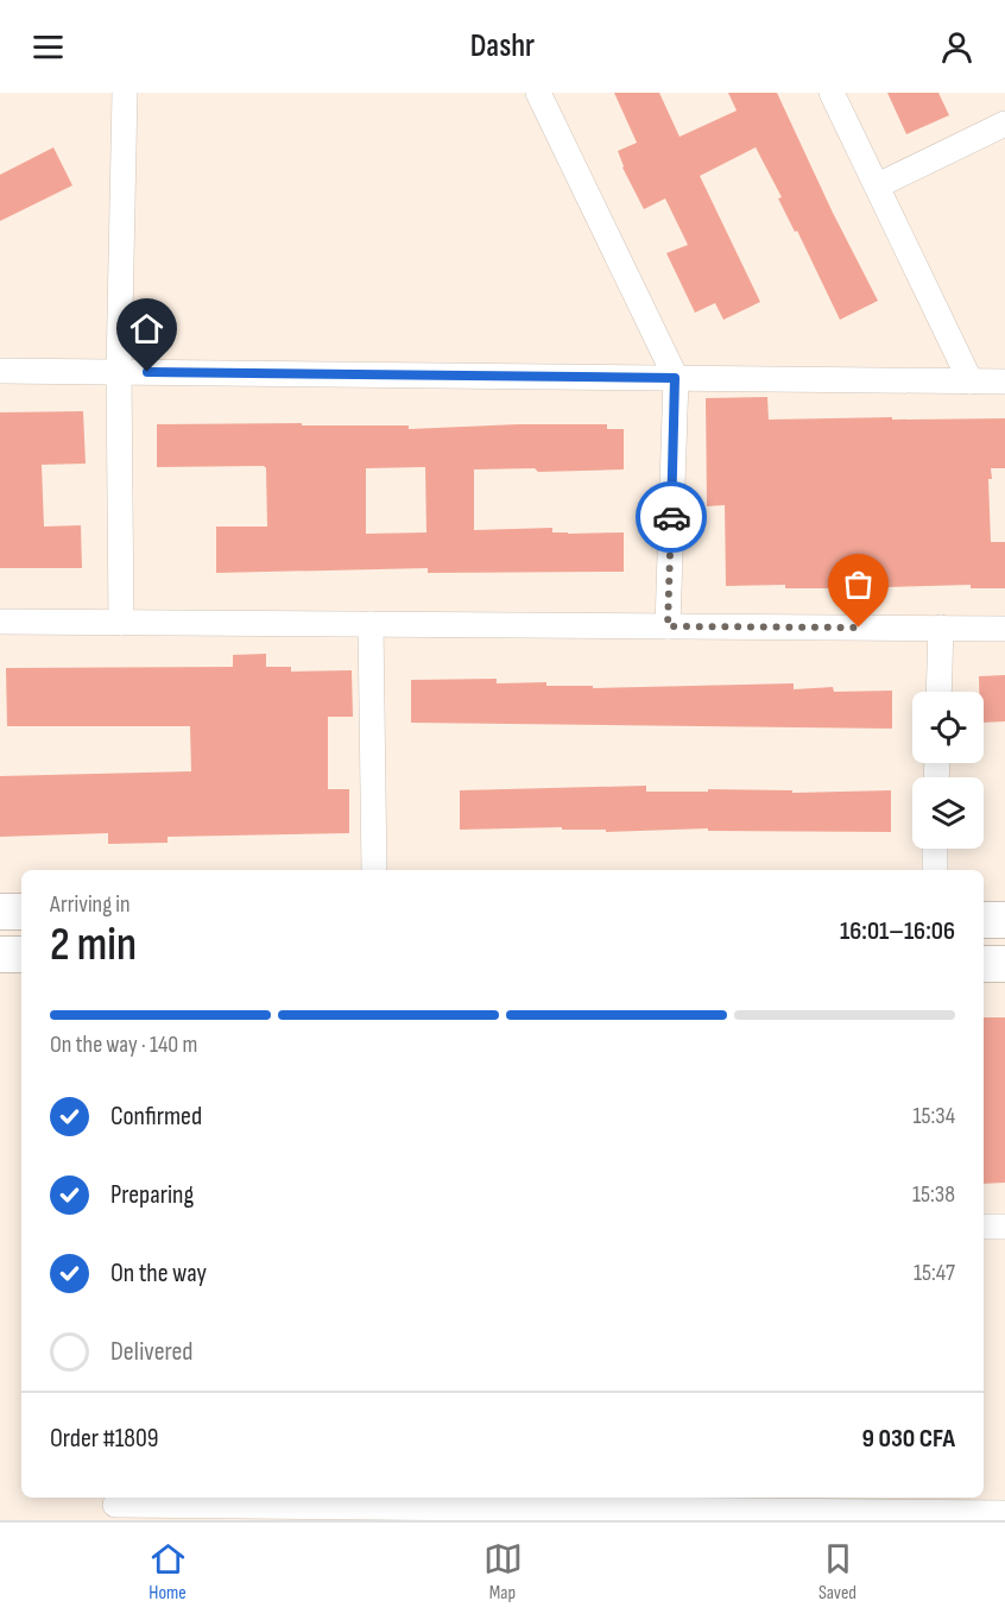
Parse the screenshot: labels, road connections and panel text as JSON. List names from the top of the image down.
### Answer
{
  "page": {
    "header": "Dashr",
    "heading": ["2 min", "Arriving in", "16:01–16:06"],
    "panel": ["Order #1809", "9 030 CFA"],
    "bar": "On the way · 140 m",
    "list": [
      ["Confirmed", "15:34"],
      ["Preparing", "15:38"],
      ["On the way", "15:47"],
      "Delivered"
    ],
    "tabs": ["Home", "Map", "Saved"]
  }
}
